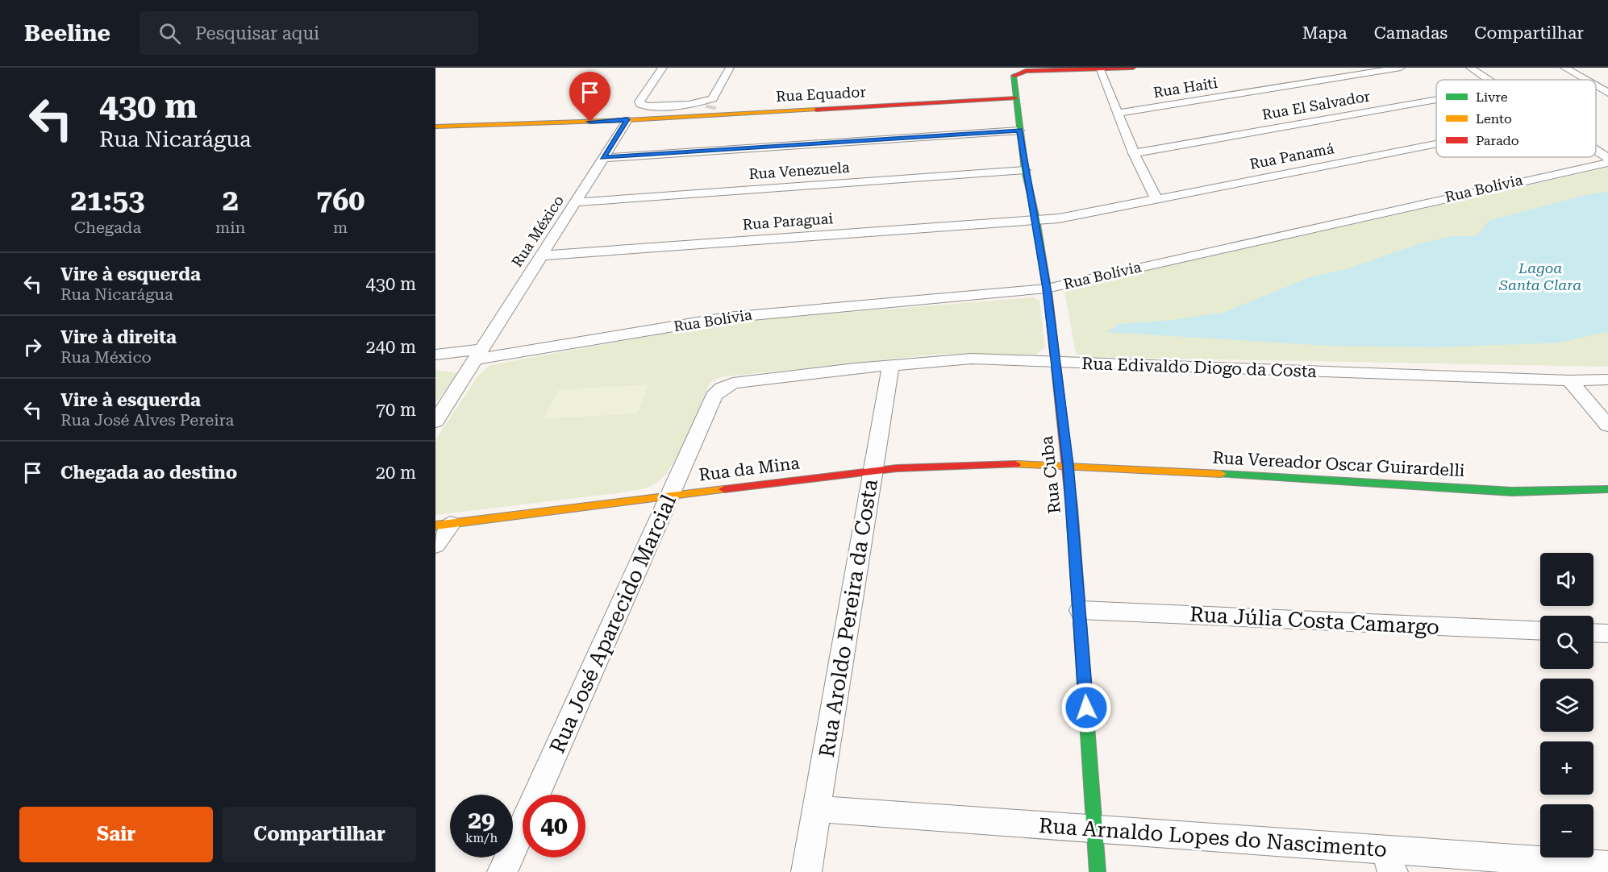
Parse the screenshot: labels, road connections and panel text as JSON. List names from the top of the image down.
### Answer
{
  "streets": {
    "street": [
      "Rua Haiti",
      "Rua Equador",
      "Rua El Salvador",
      "Rua Panamá",
      "Rua Venezuela",
      "Rua Bolívia",
      "Rua Paraguai",
      "Rua México",
      "Rua Edivaldo Diogo da Costa",
      "Rua Vereador Oscar Guirardelli",
      "Rua da Mina",
      "Rua Cuba",
      "Rua Aroldo Pereira da Costa",
      "Rua Júlia Costa Camargo",
      "Rua José Aparecido Marcial",
      "Rua Arnaldo Lopes do Nascimento"
    ]
  },
  "crossings": [
    ["Rua Equador", "Rua México"],
    ["Rua Equador", "Rua Cuba"],
    ["Rua Panamá", "Rua Paraguai"],
    ["Rua Panamá", "Rua Cuba"],
    ["Rua Venezuela", "Rua México"],
    ["Rua Venezuela", "Rua Cuba"],
    ["Rua Bolívia", "Rua México"],
    ["Rua Bolívia", "Rua Cuba"],
    ["Rua Paraguai", "Rua México"],
    ["Rua Paraguai", "Rua Cuba"],
    ["Rua Edivaldo Diogo da Costa", "Rua Cuba"],
    ["Rua Edivaldo Diogo da Costa", "Rua Aroldo Pereira da Costa"],
    ["Rua Edivaldo Diogo da Costa", "Rua José Aparecido Marcial"],
    ["Rua Vereador Oscar Guirardelli", "Rua da Mina"],
    ["Rua Vereador Oscar Guirardelli", "Rua Cuba"],
    ["Rua da Mina", "Rua Cuba"],
    ["Rua da Mina", "Rua Aroldo Pereira da Costa"],
    ["Rua da Mina", "Rua José Aparecido Marcial"],
    ["Rua Cuba", "Rua Júlia Costa Camargo"],
    ["Rua Cuba", "Rua Arnaldo Lopes do Nascimento"],
    ["Rua Aroldo Pereira da Costa", "Rua Arnaldo Lopes do Nascimento"]
  ],
  "water": ["Lagoa Santa Clara"],
  "legend": ["Livre", "Lento", "Parado"],
  "page": {
    "header": "Beeline",
    "search": "Pesquisar aqui",
    "nav": ["Mapa", "Camadas", "Compartilhar"],
    "turn": ["430 m", "Rua Nicarágua"],
    "eta": [
      "21:53",
      "Chegada",
      "2",
      "min",
      "760",
      "m"
    ],
    "list": [
      {
        "name": "Vire à esquerda",
        "note": "Rua Nicarágua",
        "value": "430 m"
      },
      {
        "name": "Vire à direita",
        "note": "Rua México",
        "value": "240 m"
      },
      {
        "name": "Vire à esquerda",
        "note": "Rua José Alves Pereira",
        "value": "70 m"
      },
      {
        "name": "Chegada ao destino",
        "value": "20 m"
      }
    ],
    "map_buttons": ["+", "−"],
    "speed": "29 km/h",
    "limit": "40",
    "buttons": ["Sair", "Compartilhar"]
  }
}
